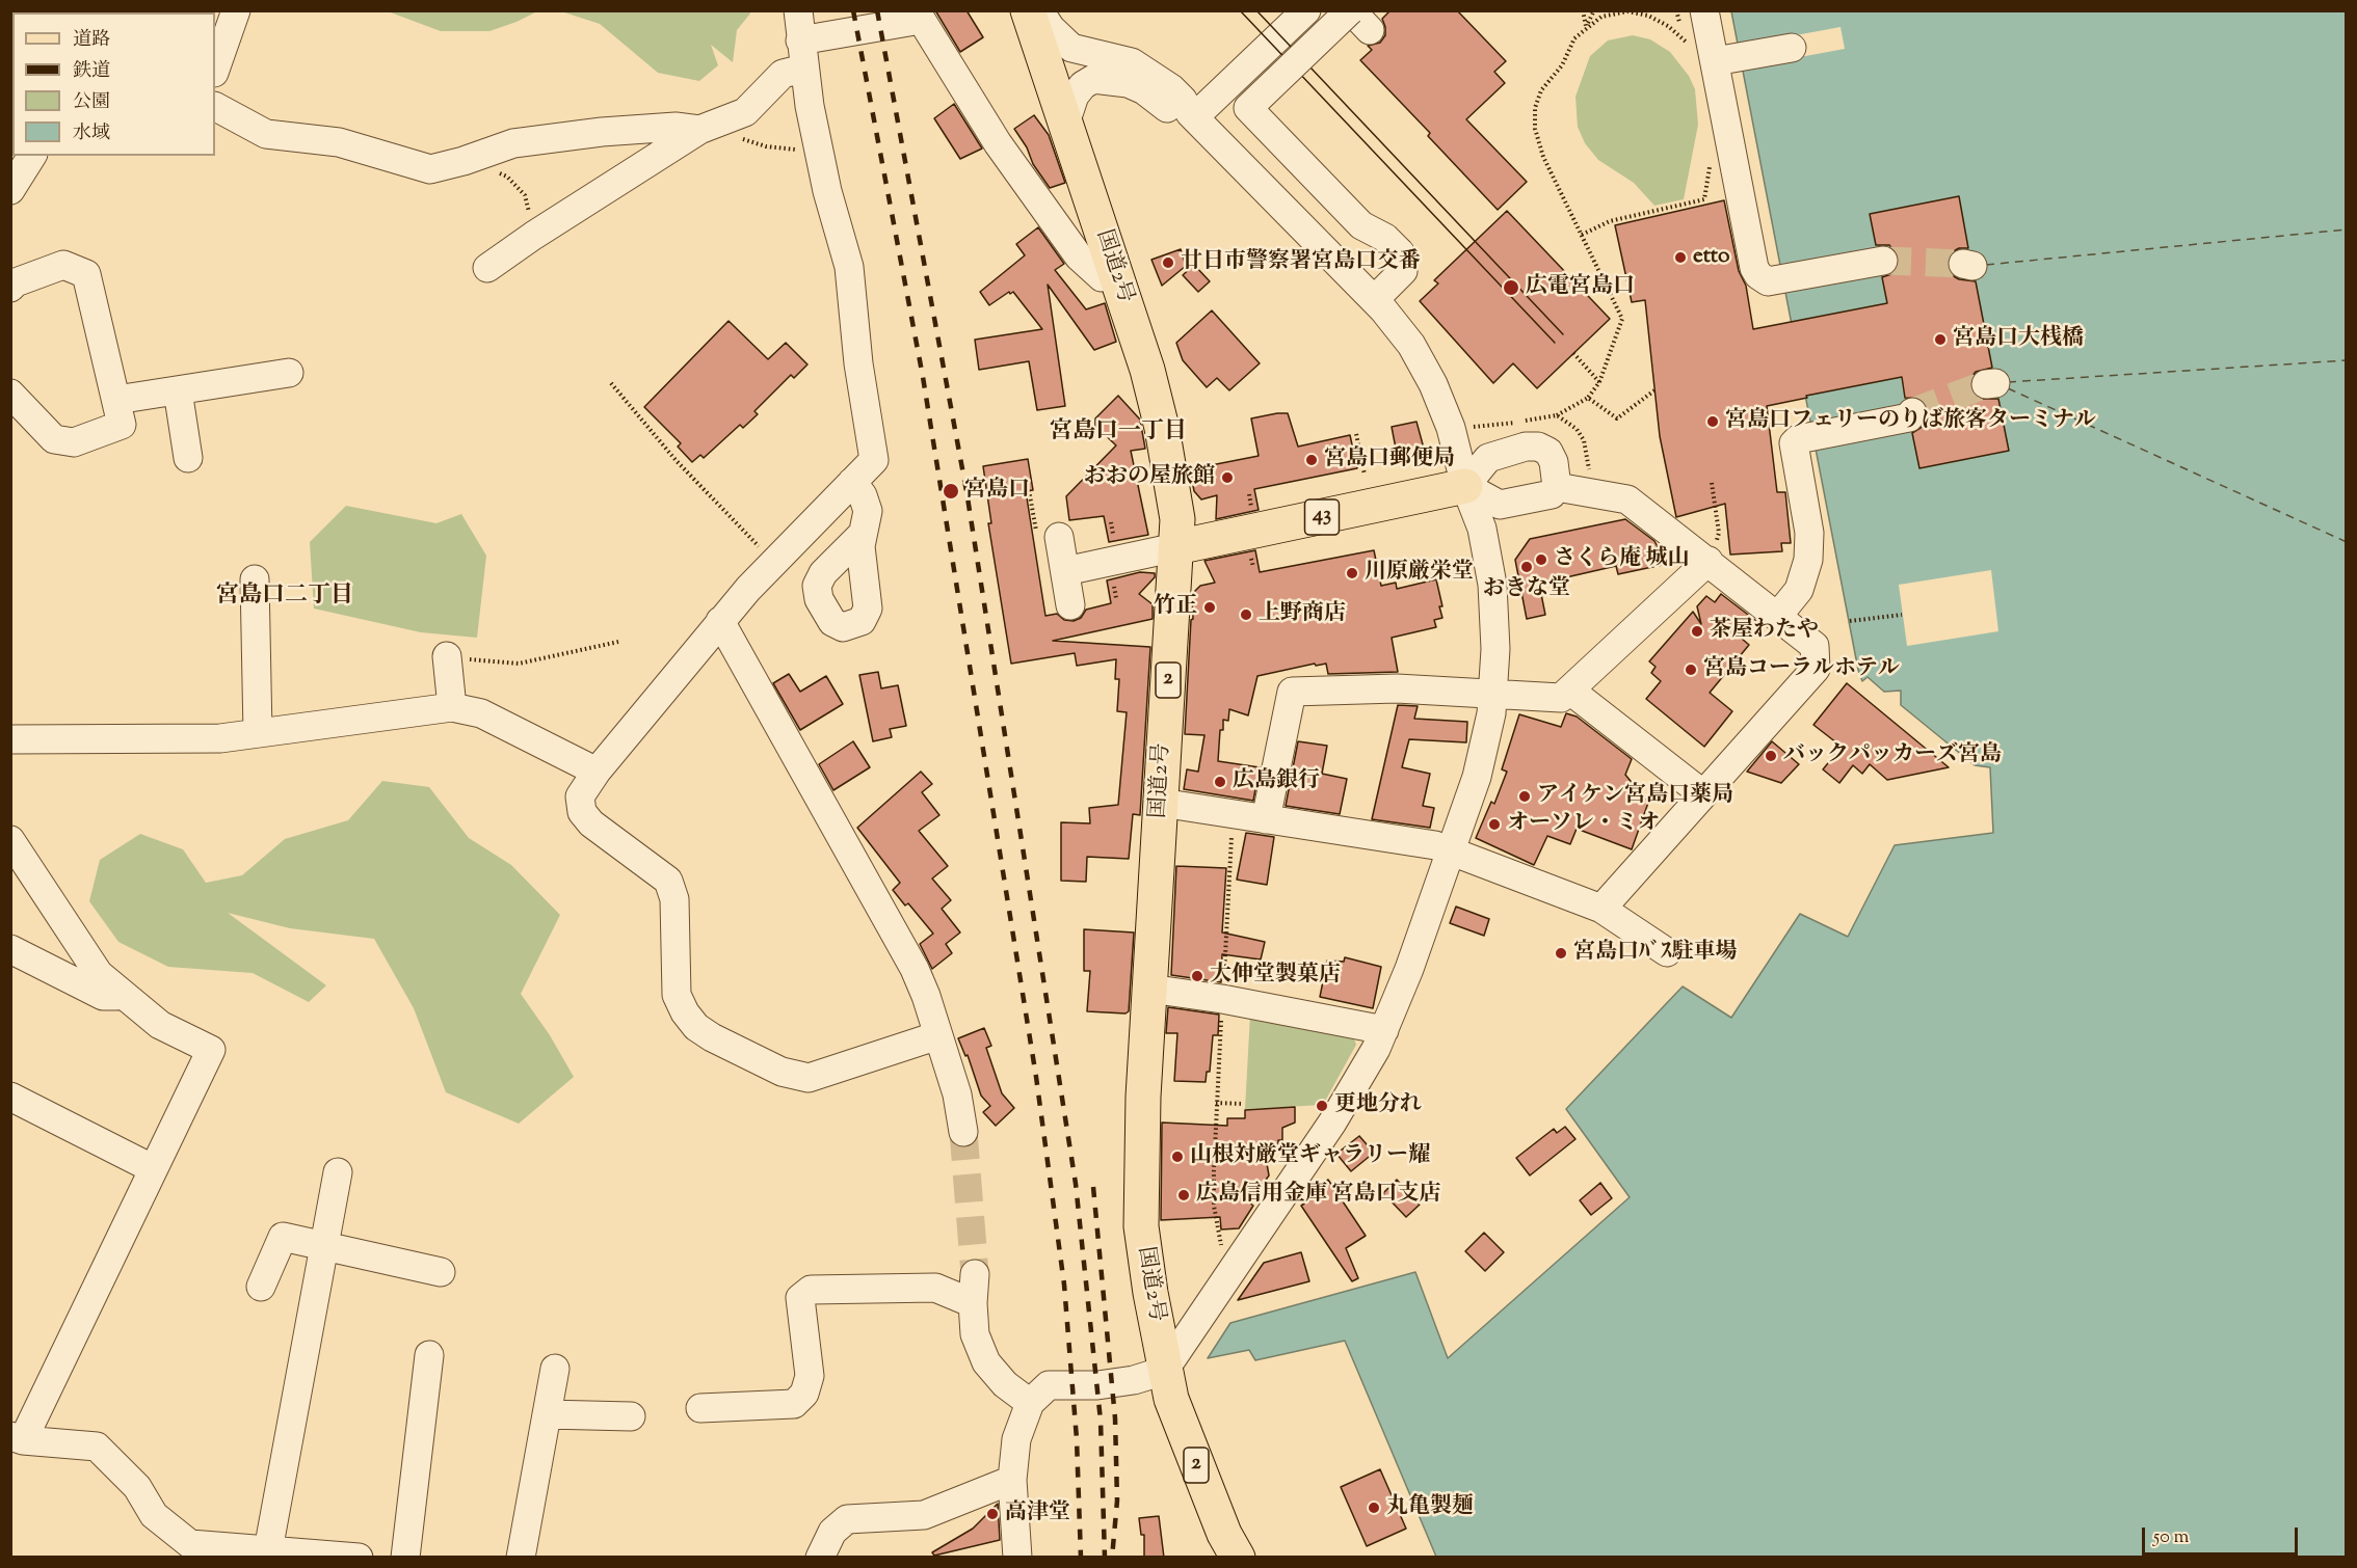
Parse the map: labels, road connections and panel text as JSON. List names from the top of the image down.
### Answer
{
  "streets": {
    "main road": ["国道2号", "43", "2"]
  },
  "crossings": [
    ["国道2号", "43"]
  ],
  "districts": ["宮島口一丁目", "宮島口二丁目"],
  "places": [
    "etto",
    "廿日市警察署宮島口交番",
    "広電宮島口",
    "宮島口大桟橋",
    "宮島口フェリーのりば旅客ターミナル",
    "宮島口郵便局",
    "おおの屋旅館",
    "宮島口",
    "さくら庵 城山",
    "おきな堂",
    "川原厳栄堂",
    "竹正",
    "上野商店",
    "茶屋わたや",
    "宮島コーラルホテル",
    "バックパッカーズ宮島",
    "広島銀行",
    "アイケン宮島口薬局",
    "オーソレ・ミオ",
    "宮島口ﾊﾞｽ駐車場",
    "大伸堂製菓店",
    "更地分れ",
    "山根対厳堂ギャラリー耀",
    "広島信用金庫 宮島口支店",
    "丸亀製麺",
    "高津堂"
  ],
  "legend": [
    "道路",
    "鉄道",
    "公園",
    "水域"
  ],
  "scale_bar": "50 m"
}
